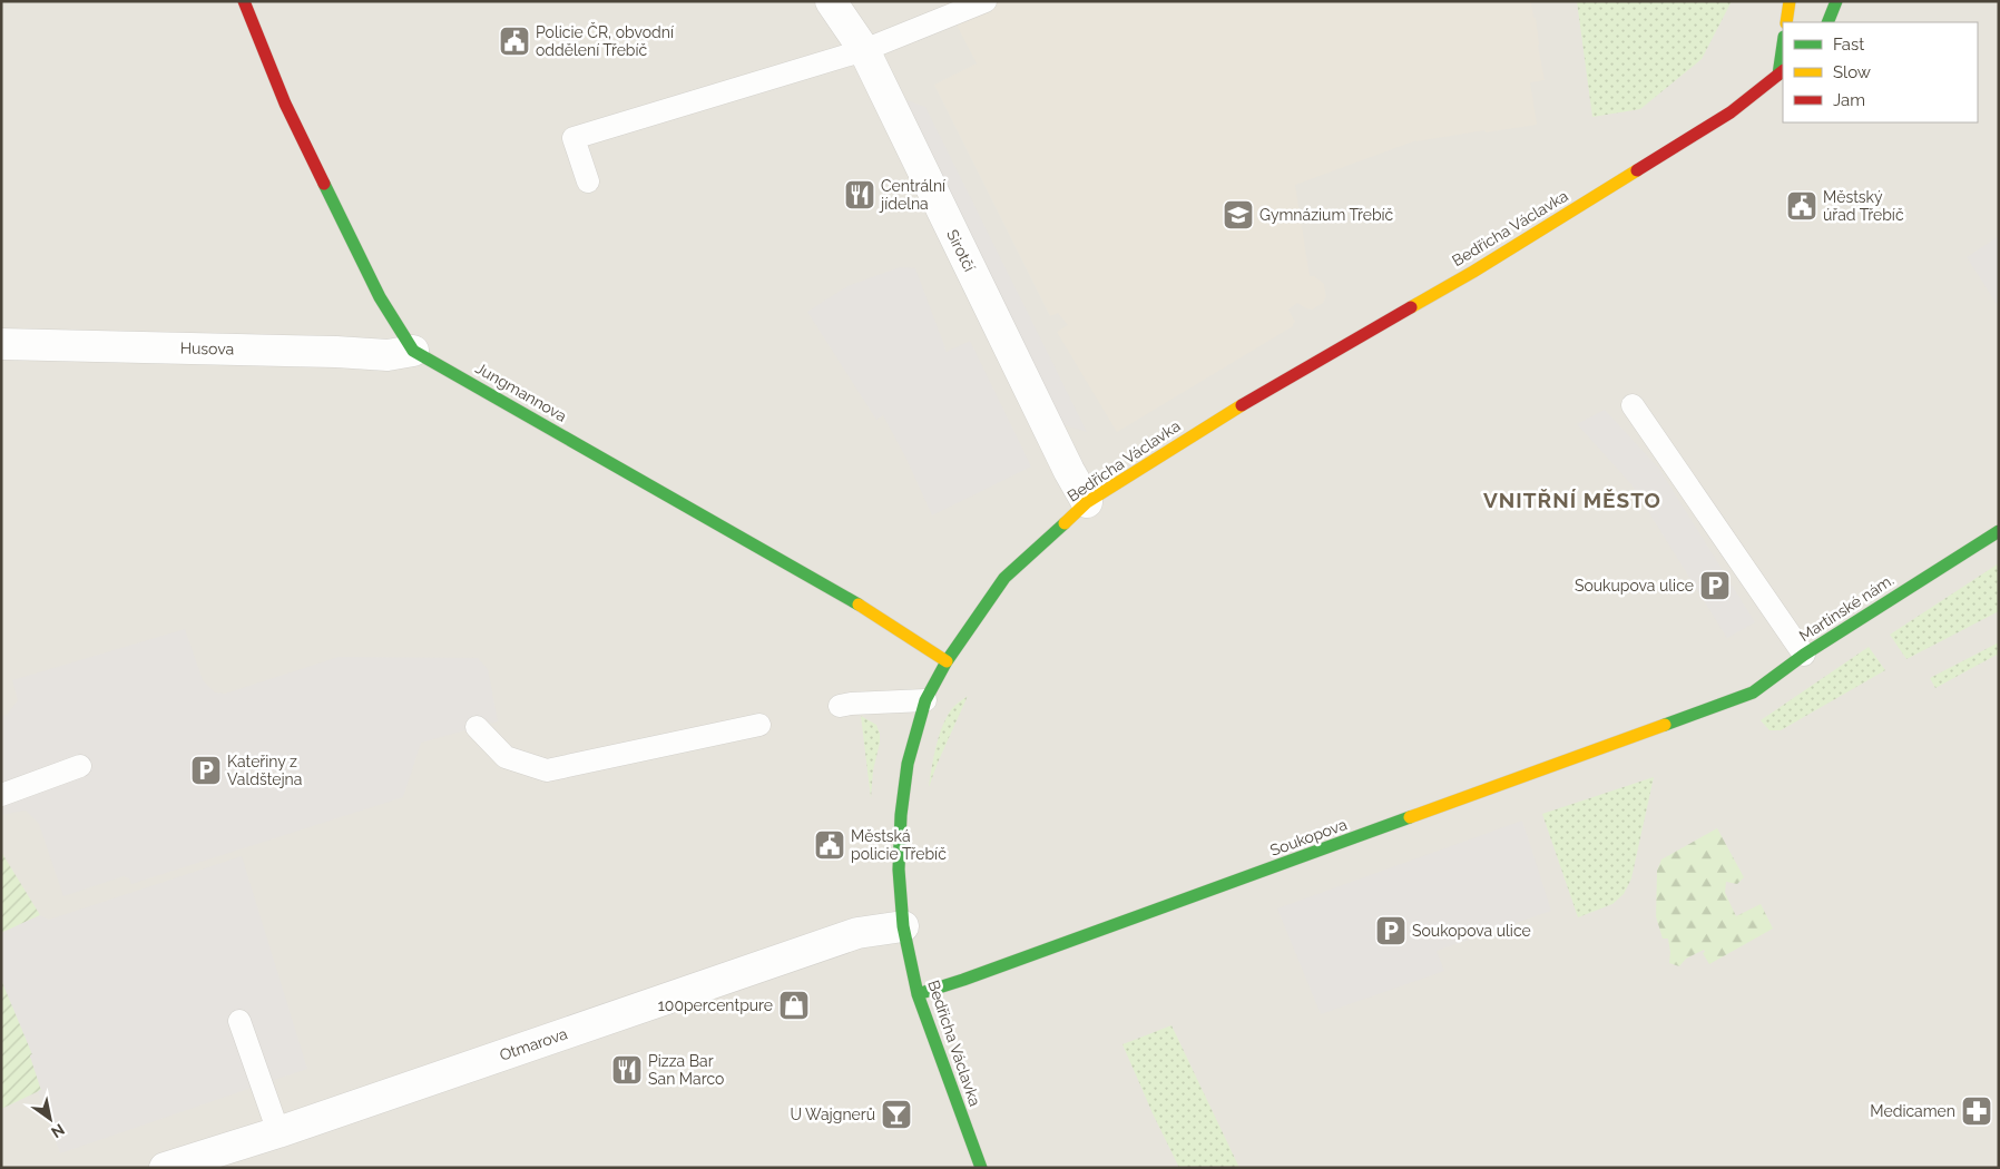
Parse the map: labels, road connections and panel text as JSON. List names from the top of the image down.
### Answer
{
  "streets": {
    "street": [
      "Bedřicha Václavka",
      "Sirotčí",
      "Husova",
      "Jungmannova",
      "Martinské nám.",
      "Soukopova",
      "Otmarova"
    ]
  },
  "crossings": [
    ["Bedřicha Václavka", "Sirotčí"],
    ["Bedřicha Václavka", "Jungmannova"],
    ["Bedřicha Václavka", "Soukopova"],
    ["Bedřicha Václavka", "Otmarova"],
    ["Husova", "Jungmannova"],
    ["Martinské nám.", "Soukopova"]
  ],
  "districts": ["VNITŘNÍ MĚSTO"],
  "places": {
    "public building": ["Policie ČR, obvodní oddělení Třebíč", "Městský úřad Třebíč", "Městská policie Třebíč"],
    "restaurant": ["Centrální jídelna", "Pizza Bar San Marco"],
    "school or university": ["Gymnázium Třebíč"],
    "parking": ["Soukupova ulice", "Kateřiny z Valdštejna", "Soukopova ulice"],
    "shop": ["100percentpure"],
    "pharmacy": ["Medicamen"],
    "bar": ["U Wajgnerů"]
  },
  "legend": ["Fast", "Slow", "Jam"],
  "north": "bottom right"
}
